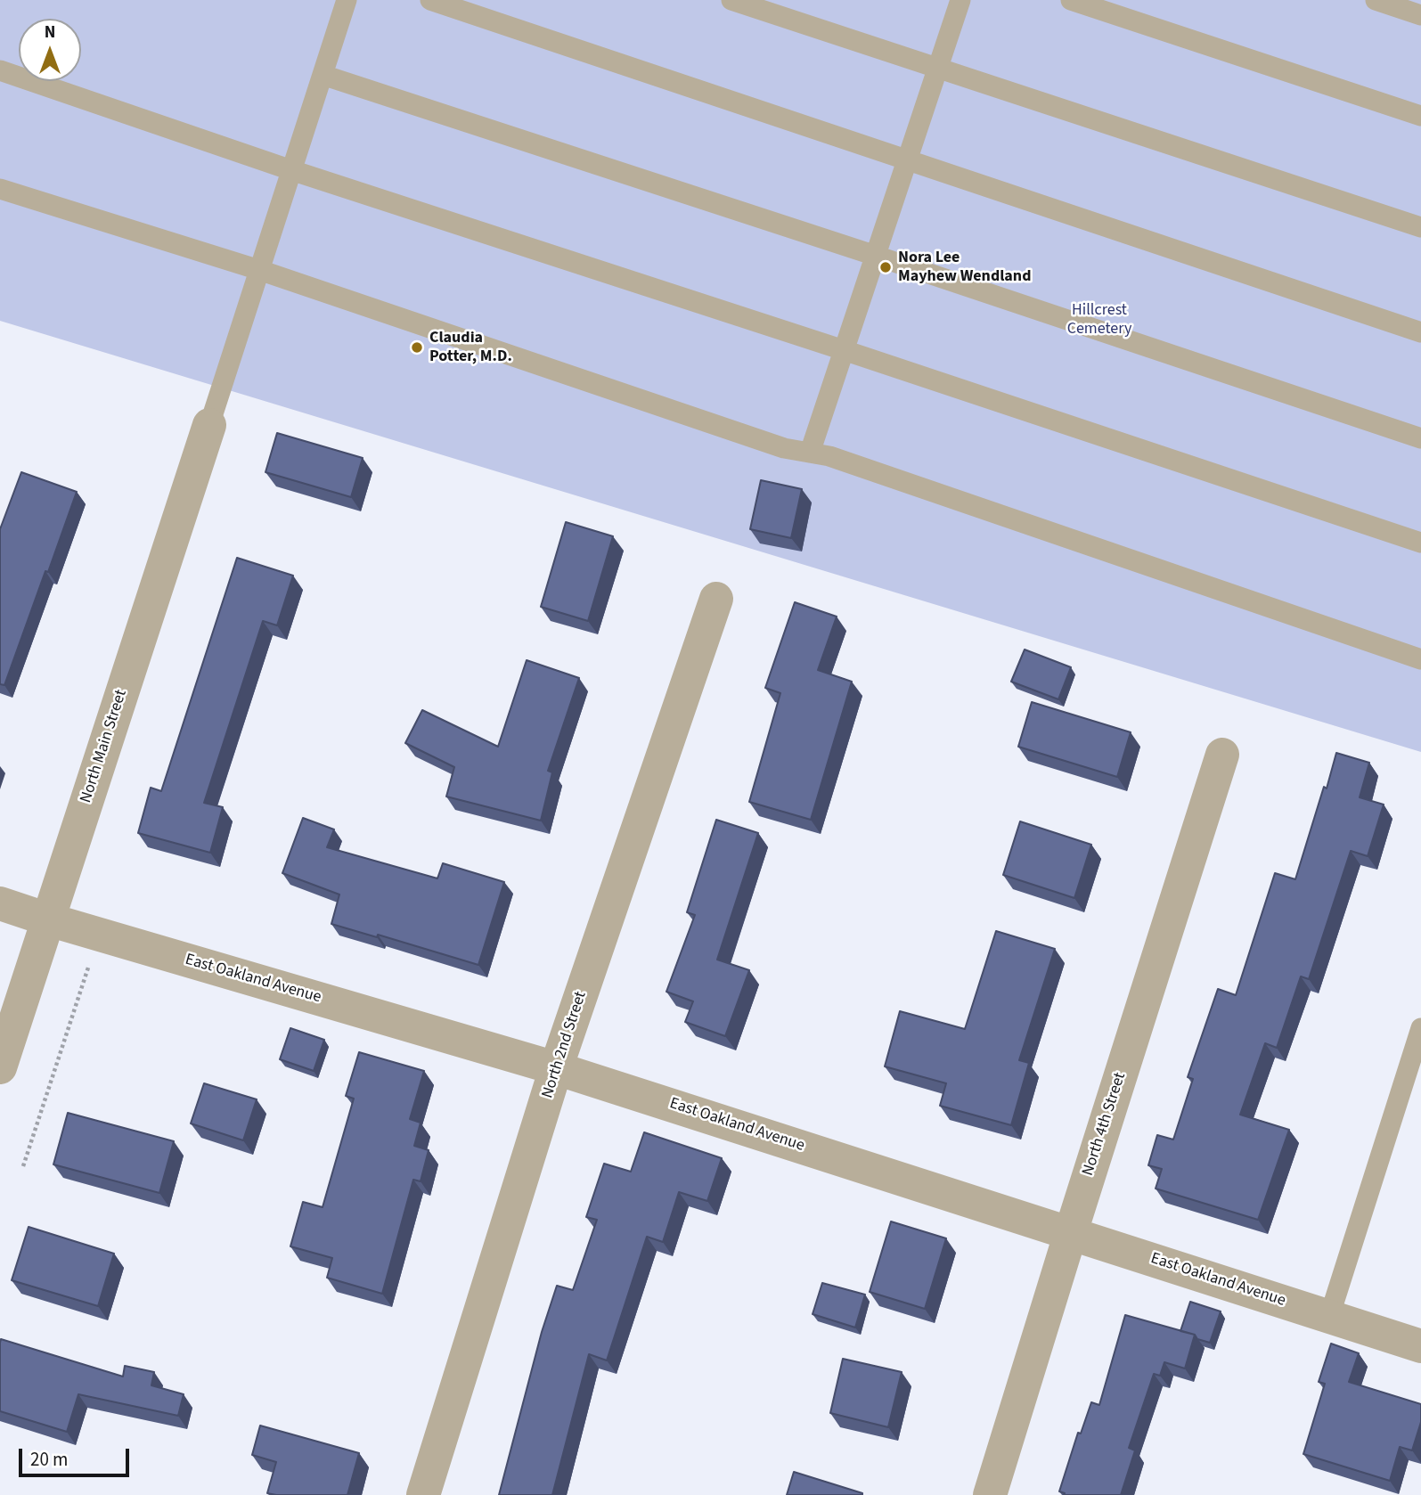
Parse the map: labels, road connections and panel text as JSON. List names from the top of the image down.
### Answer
{
  "streets": {
    "street": [
      "North Main Street",
      "East Oakland Avenue",
      "North 2nd Street",
      "North 4th Street"
    ]
  },
  "crossings": [
    ["North Main Street", "East Oakland Avenue"],
    ["East Oakland Avenue", "North 2nd Street"],
    ["East Oakland Avenue", "North 4th Street"]
  ],
  "parks": ["Hillcrest Cemetery"],
  "places": ["Nora Lee Mayhew Wendland", "Claudia Potter, M.D."],
  "scale_bar": "20 m",
  "north": "top"
}
